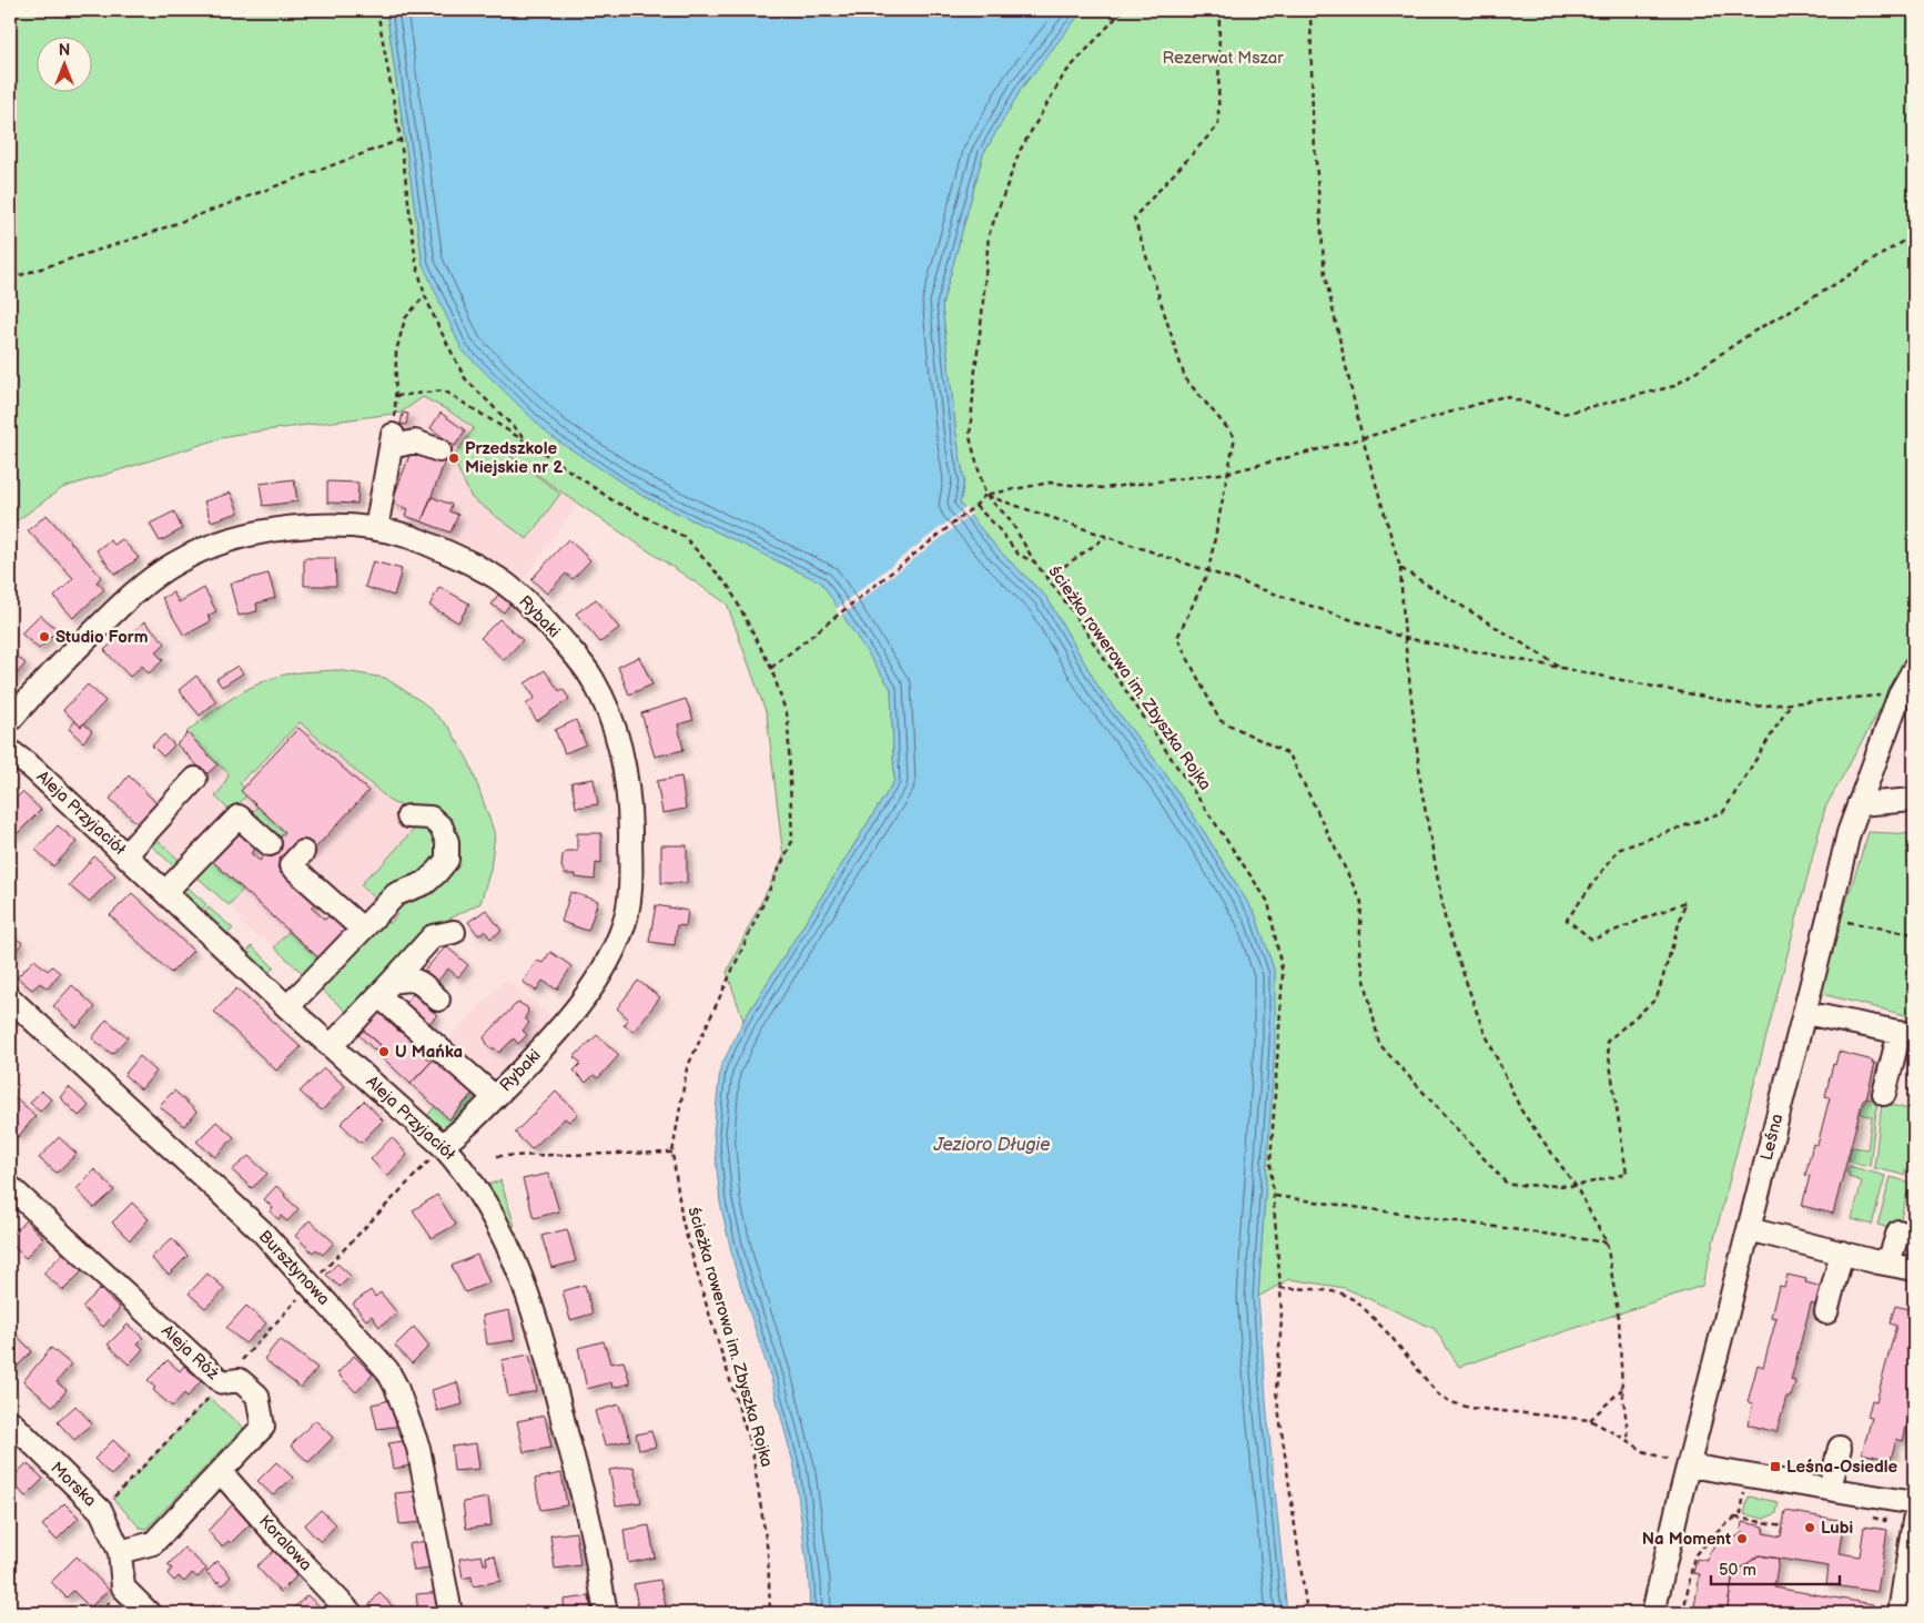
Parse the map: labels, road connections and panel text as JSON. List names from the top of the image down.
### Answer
{
  "streets": {
    "street": [
      "Rybaki",
      "Aleja Przyjaciół",
      "Leśna",
      "Bursztynowa",
      "Aleja Róż",
      "Morska",
      "Koralowa"
    ],
    "path": ["ścieżka rowerowa im. Zbyszka Rojka"]
  },
  "crossings": [
    ["Rybaki", "Aleja Przyjaciół"],
    ["Aleja Róż", "Morska"],
    ["Aleja Róż", "Koralowa"]
  ],
  "water": ["Jezioro Długie"],
  "parks": ["Rezerwat Mszar"],
  "places": {
    "other": [
      "Przedszkole Miejskie nr 2",
      "Studio Form",
      "U Mańka",
      "Lubi",
      "Na Moment"
    ],
    "transit": ["Leśna-Osiedle"]
  },
  "scale_bar": "50 m",
  "north": "top"
}
